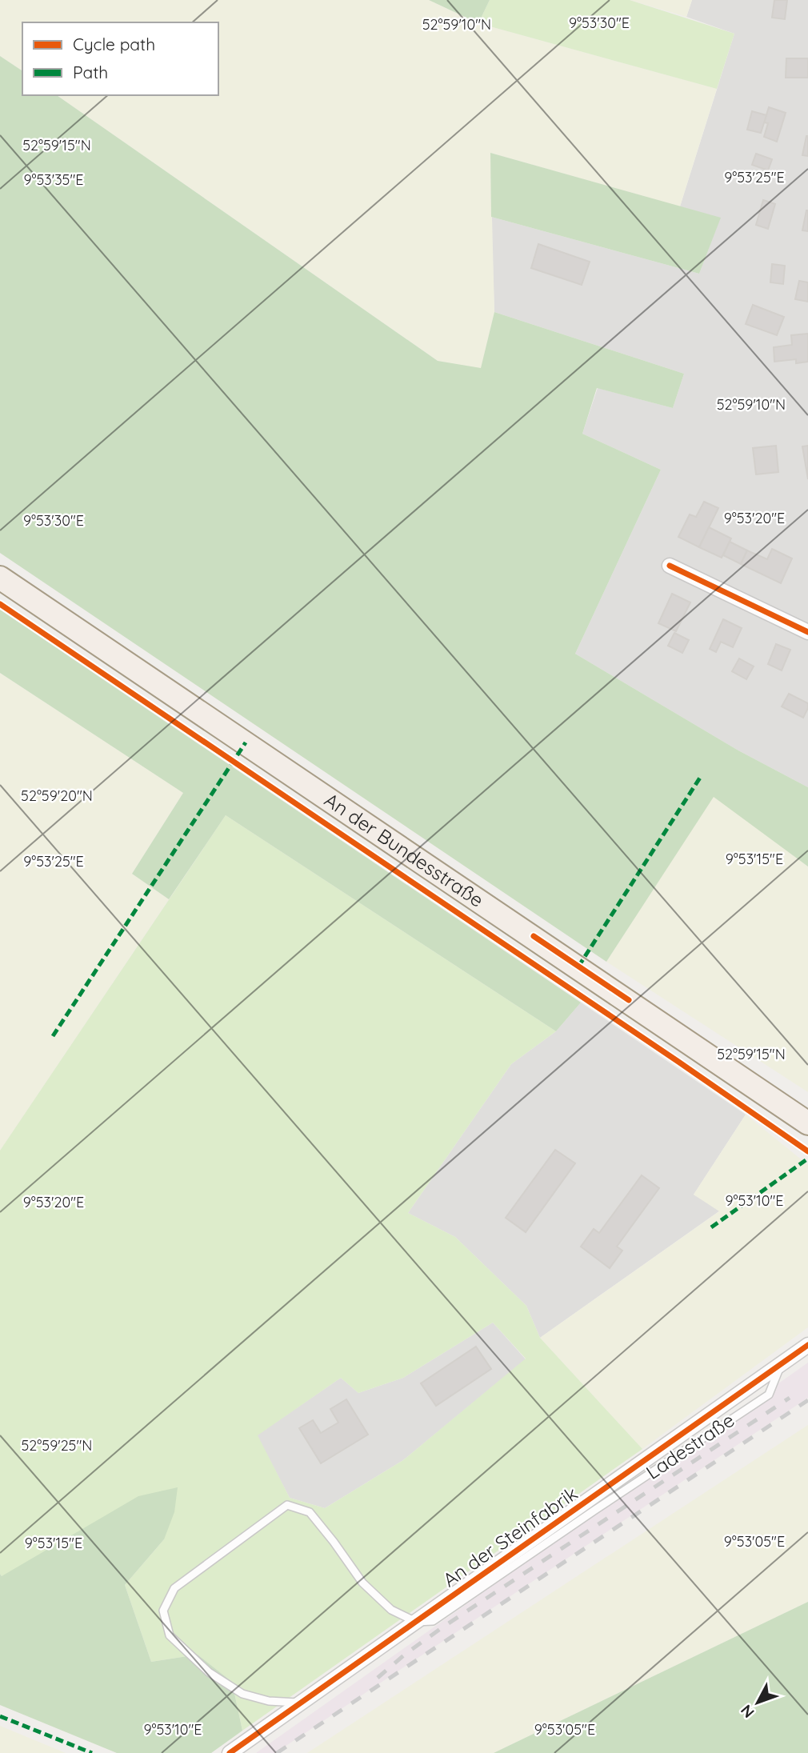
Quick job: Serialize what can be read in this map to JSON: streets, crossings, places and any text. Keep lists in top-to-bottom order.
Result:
{
  "streets": {
    "main road": ["An der Bundesstraße"],
    "street": ["An der Steinfabrik"],
    "cycle path": ["Ladestraße"]
  },
  "legend": ["Cycle path", "Path"],
  "north": "bottom left",
  "coordinates": [
    "9°53'30\"E",
    "52°59'10\"N",
    "52°59'15\"N",
    "9°53'25\"E",
    "9°53'35\"E",
    "9°53'20\"E",
    "52°59'20\"N",
    "9°53'15\"E",
    "9°53'10\"E",
    "52°59'25\"N",
    "9°53'05\"E"
  ]
}
